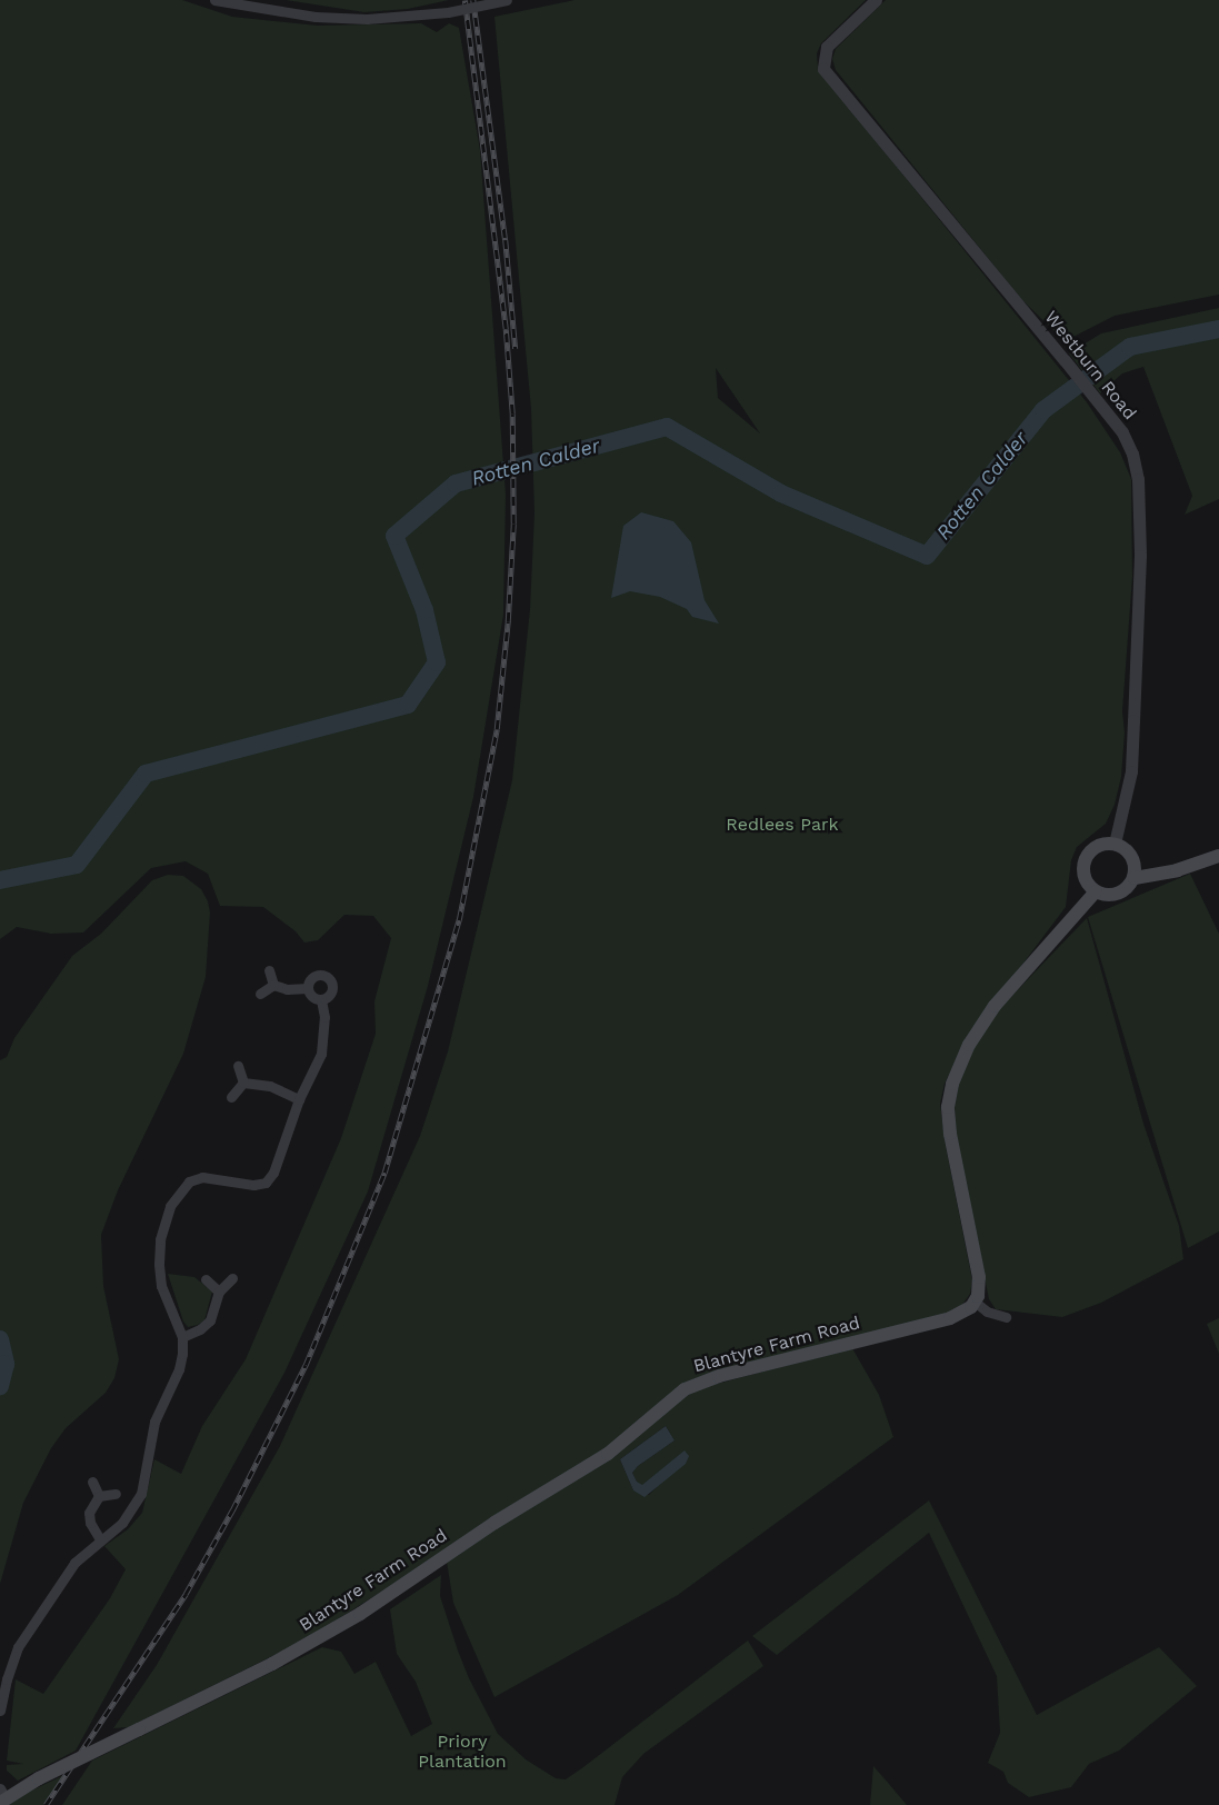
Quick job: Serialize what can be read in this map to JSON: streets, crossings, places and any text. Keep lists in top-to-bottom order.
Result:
{
  "streets": {
    "main road": ["Blantyre Farm Road"],
    "street": ["Westburn Road"]
  },
  "water": ["Rotten Calder"],
  "parks": ["Redlees Park", "Priory Plantation"]
}
